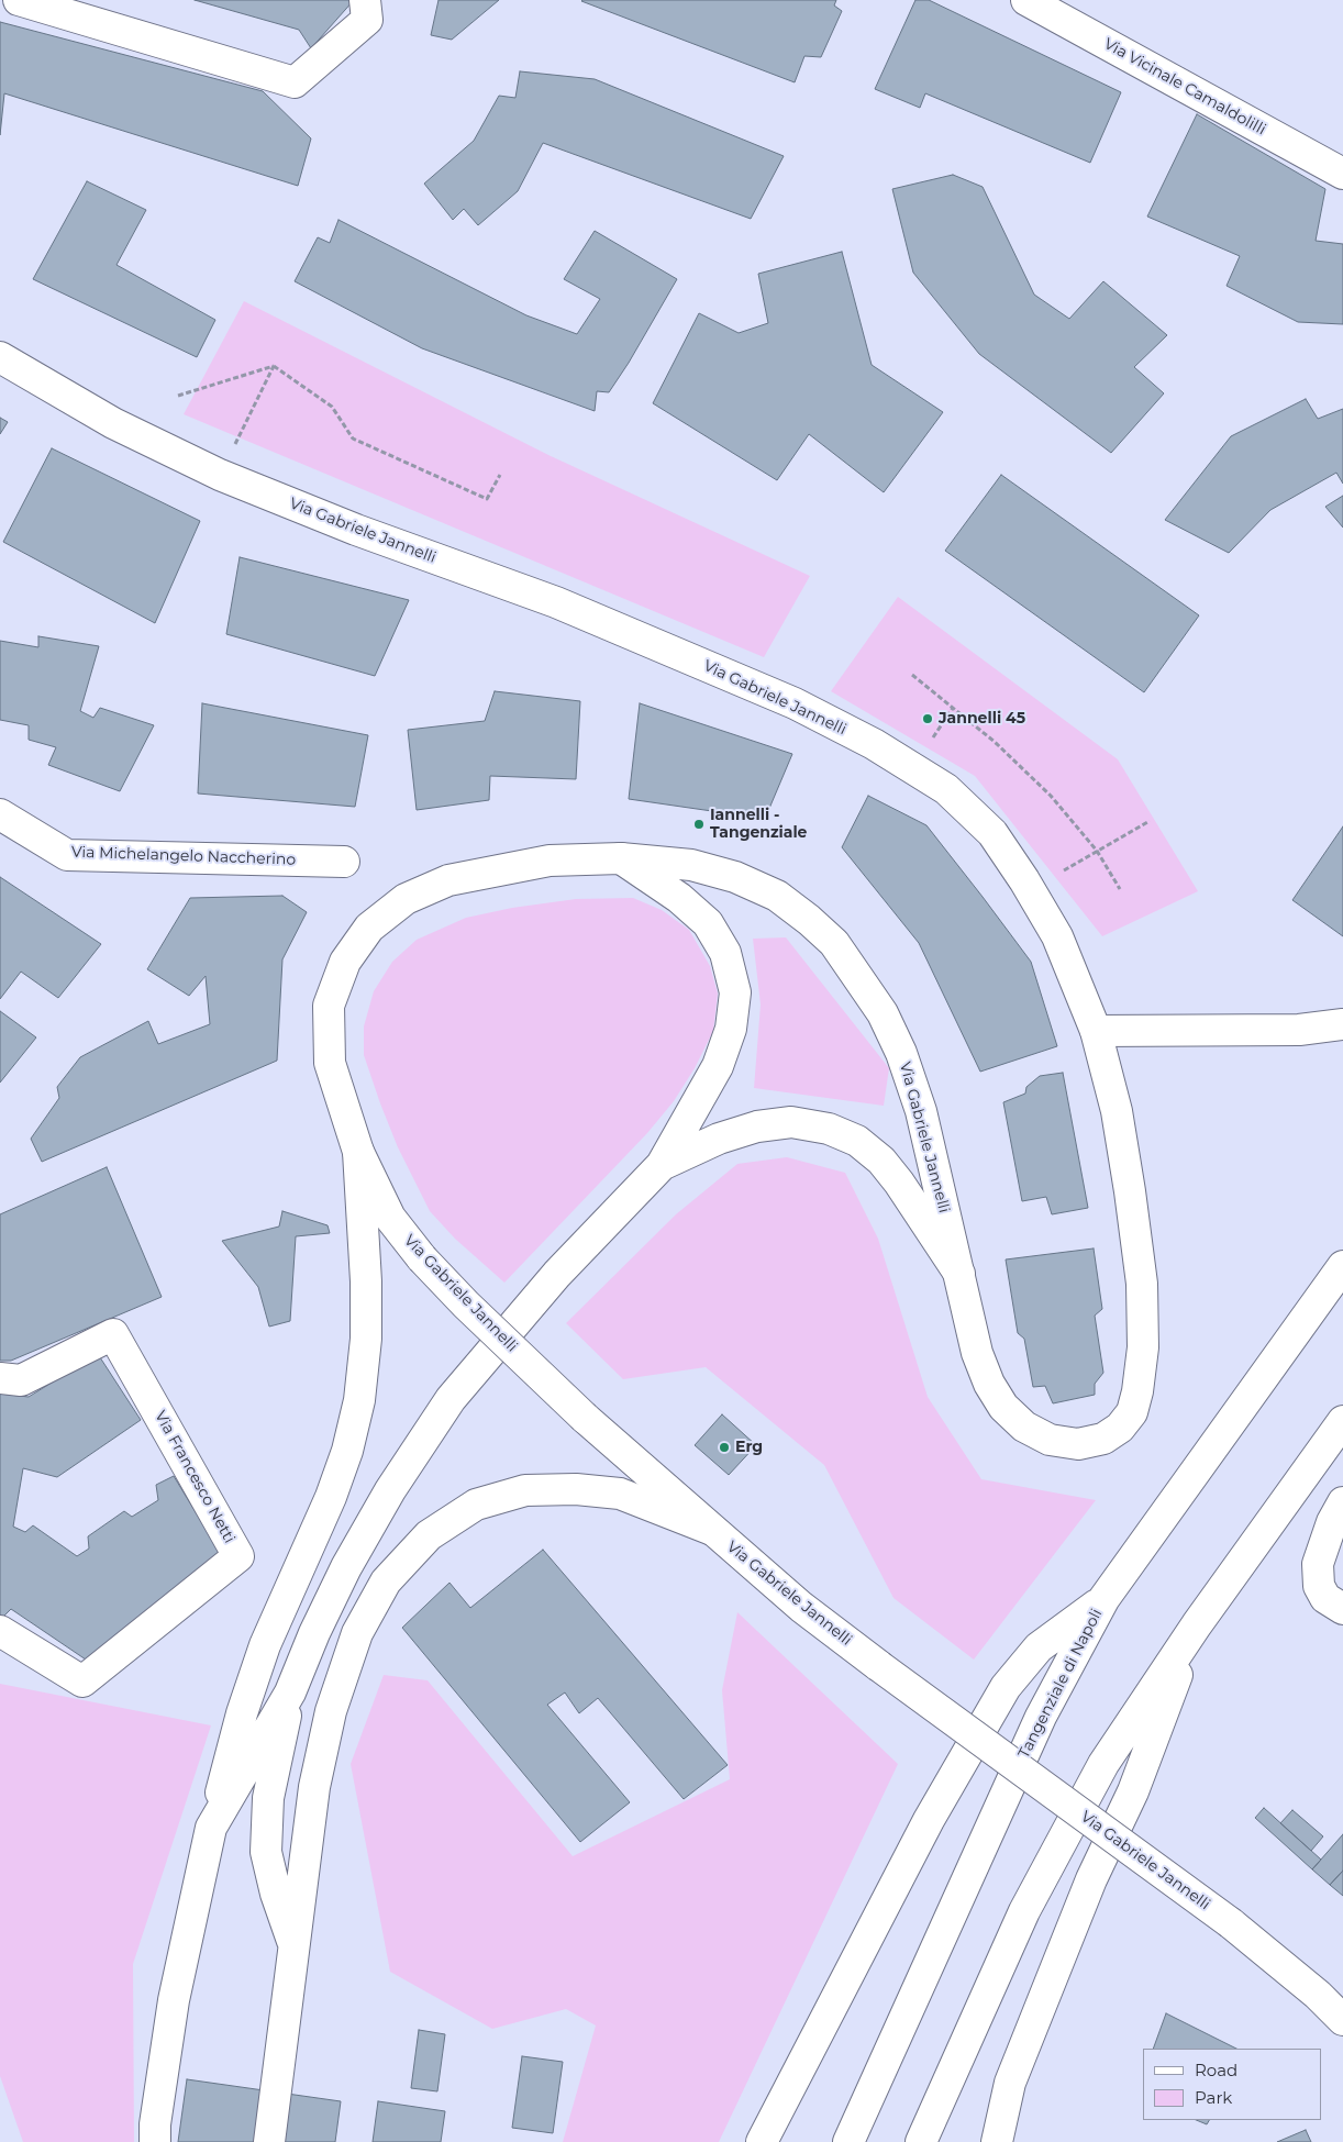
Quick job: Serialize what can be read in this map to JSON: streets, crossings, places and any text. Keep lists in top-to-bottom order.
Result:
{
  "streets": {
    "main road": [
      "Via Vicinale Camaldolilli",
      "Via Gabriele Jannelli",
      "Via Michelangelo Naccherino",
      "Via Francesco Netti",
      "Tangenziale di Napoli"
    ]
  },
  "places": ["Jannelli 45", "Iannelli - Tangenziale", "Erg"],
  "legend": ["Road", "Park"]
}
